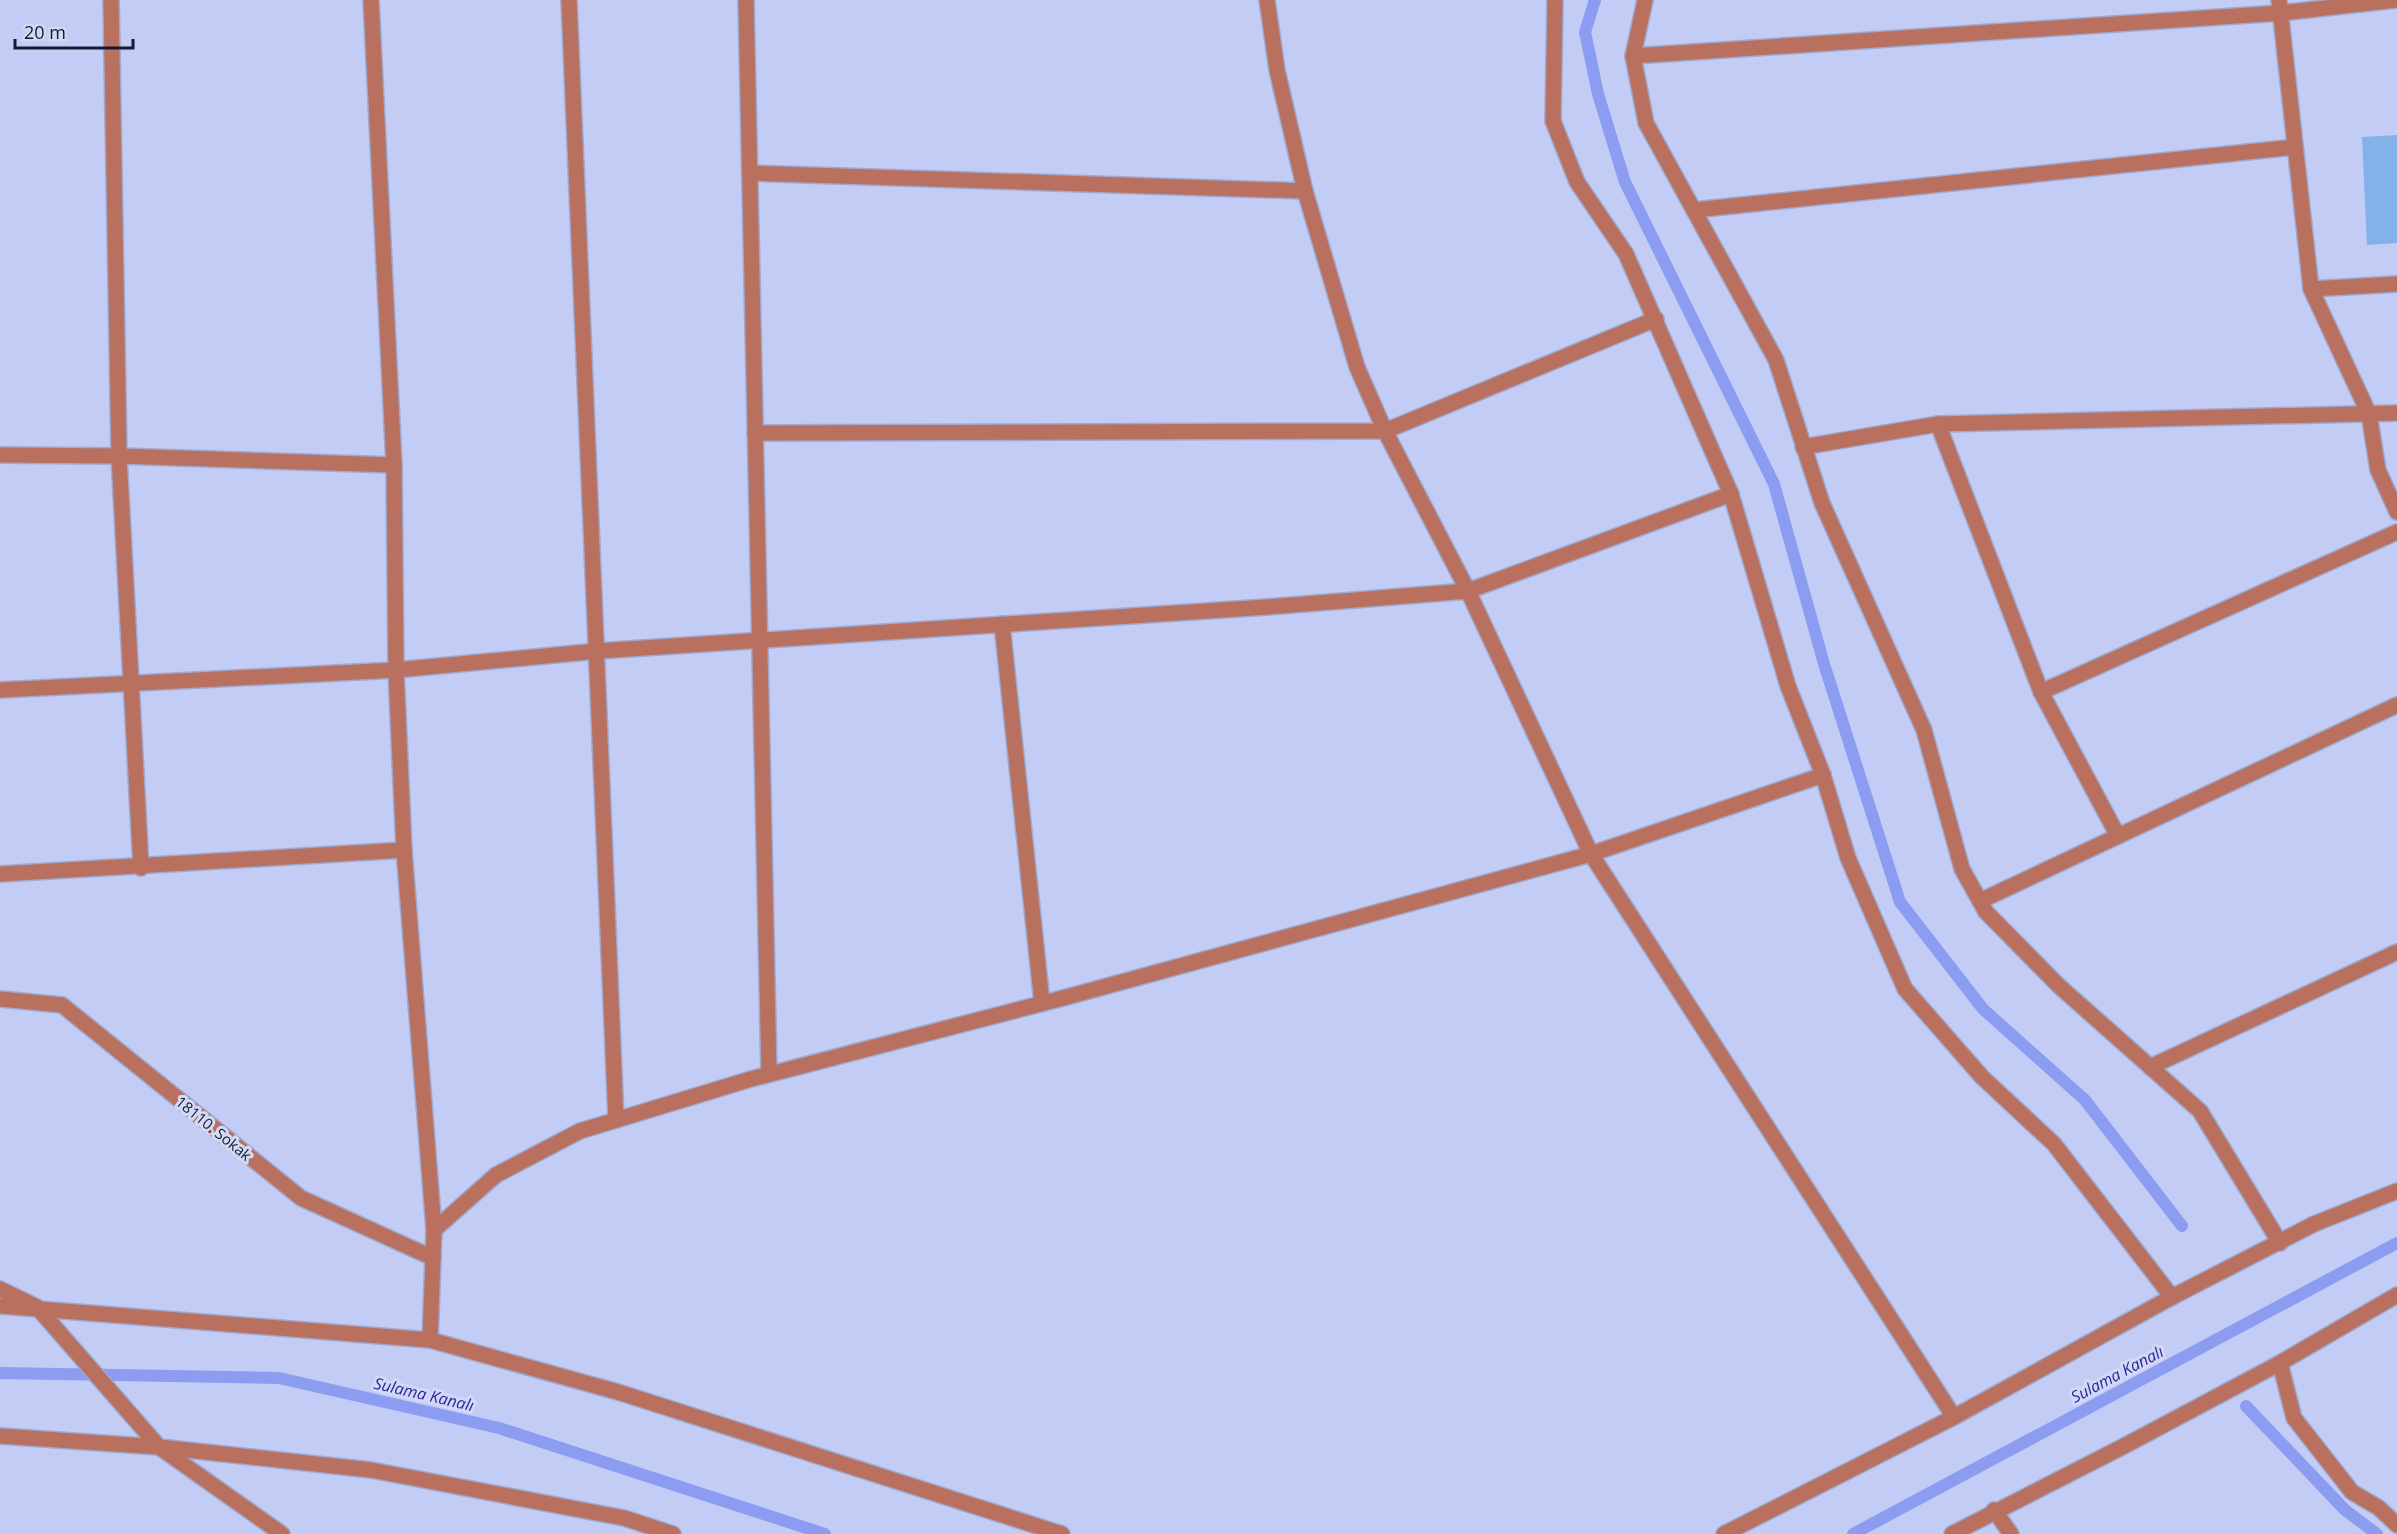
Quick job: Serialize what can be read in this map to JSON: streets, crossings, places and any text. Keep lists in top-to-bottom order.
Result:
{
  "streets": {
    "street": ["18110. Sokak"]
  },
  "water": ["Sulama Kanalı"],
  "scale_bar": "20 m"
}
